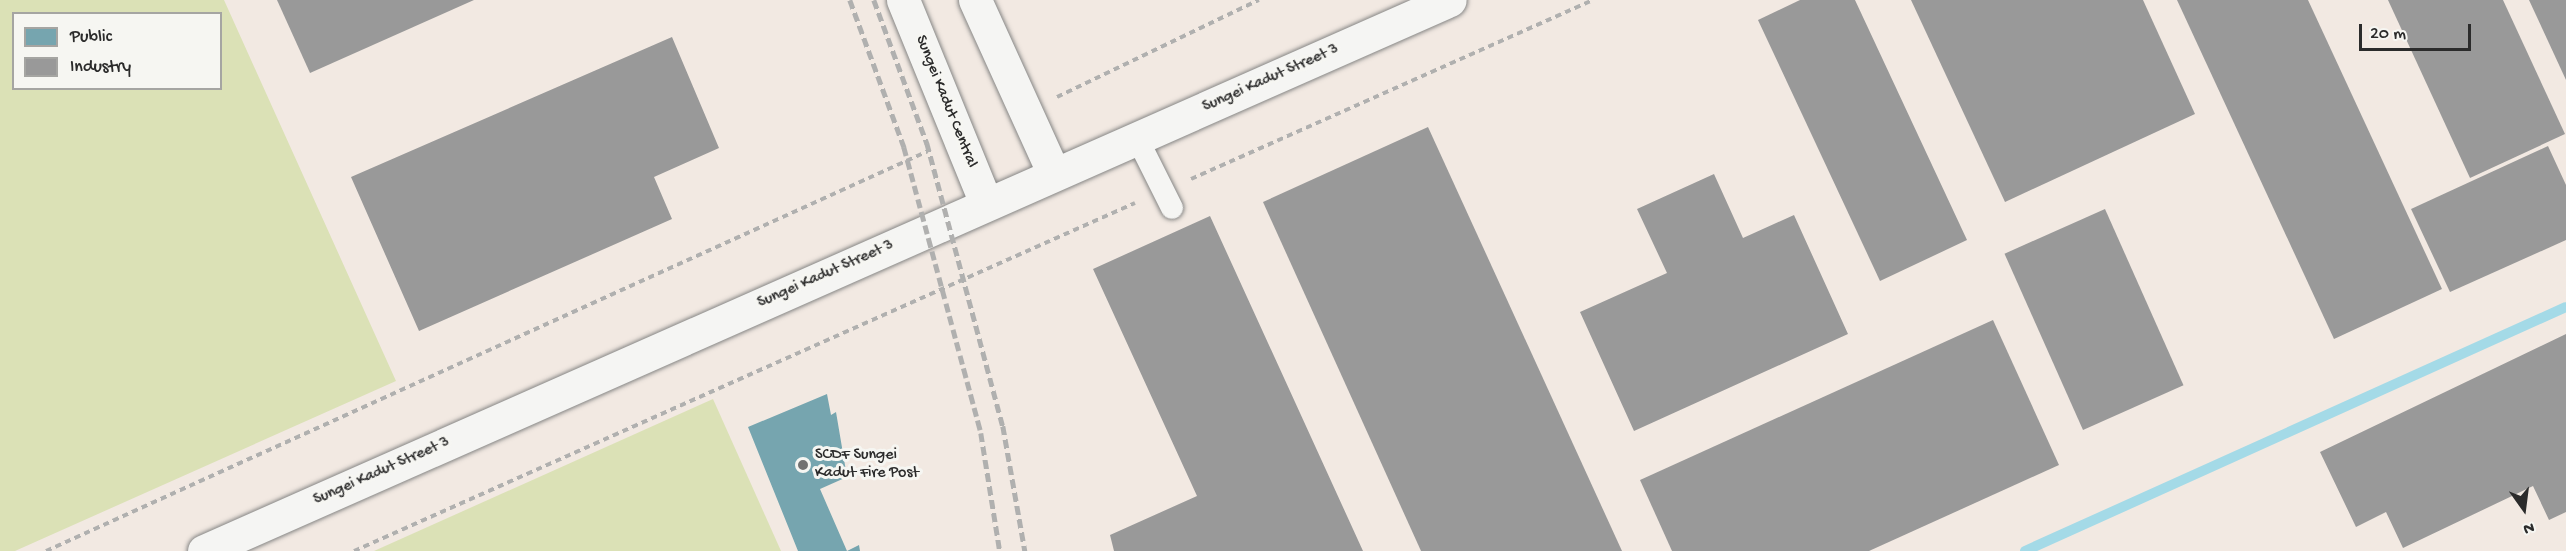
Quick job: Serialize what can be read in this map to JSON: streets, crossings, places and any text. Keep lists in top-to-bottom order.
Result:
{
  "streets": {
    "street": ["Sungei Kadut Street 3", "Sungei Kadut Central"]
  },
  "crossings": [
    ["Sungei Kadut Street 3", "Sungei Kadut Central"]
  ],
  "places": ["SCDF Sungei Kadut Fire Post"],
  "legend": ["Public", "Industry"],
  "scale_bar": "20 m",
  "north": "bottom"
}
